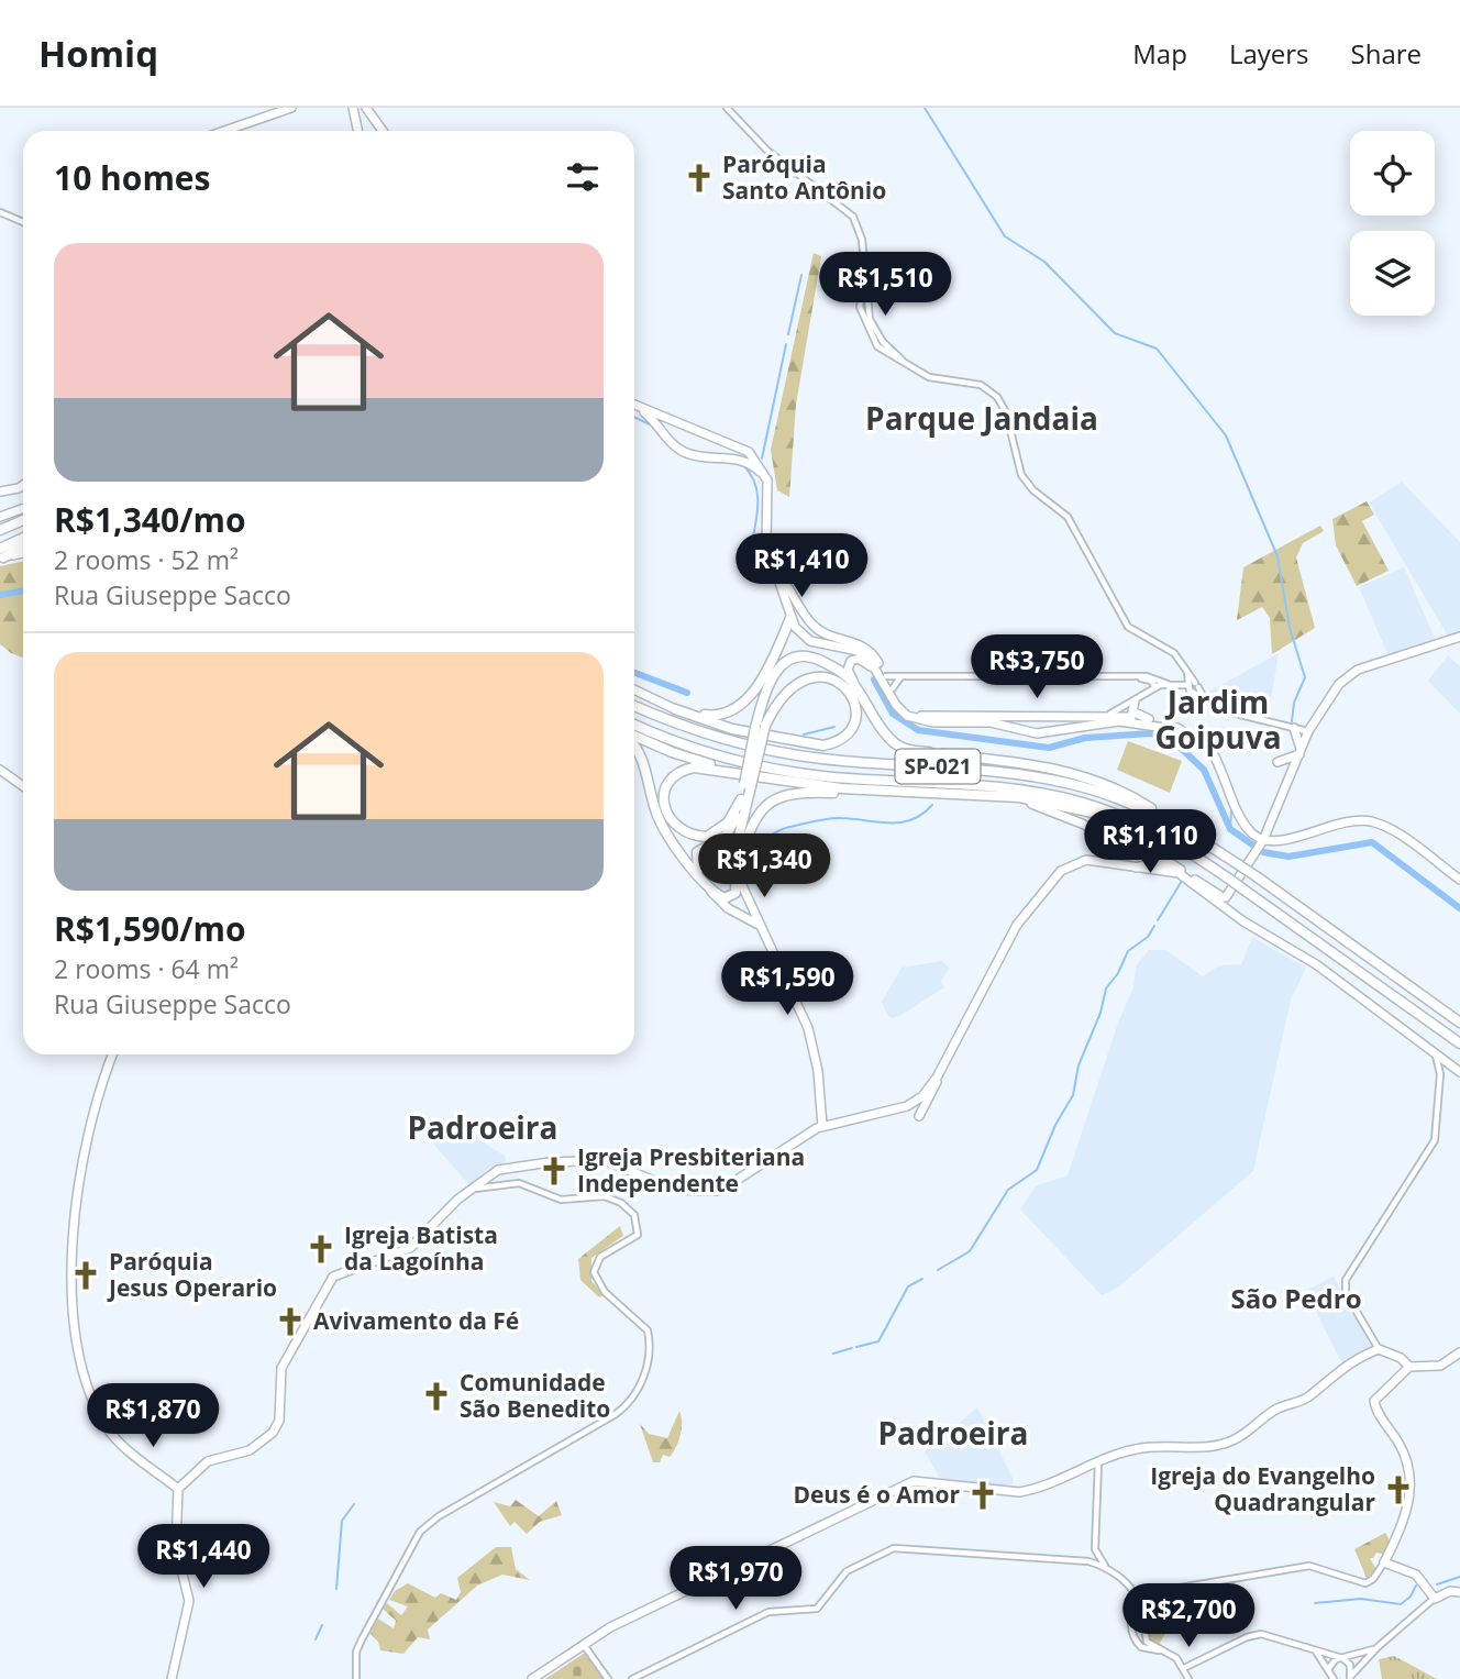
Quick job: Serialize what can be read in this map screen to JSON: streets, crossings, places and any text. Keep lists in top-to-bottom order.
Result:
{
  "streets": {
    "highway": ["SP-021"]
  },
  "districts": [
    "Parque Jandaia",
    "Jardim Goipuva",
    "Padroeira",
    "São Pedro",
    "Padroeira"
  ],
  "places": {
    "church": [
      "Paróquia Santo Antônio",
      "Igreja Presbiteriana Independente",
      "Igreja Batista da Lagoínha",
      "Paróquia Jesus Operario",
      "Avivamento da Fé",
      "Comunidade São Benedito",
      "Igreja do Evangelho Quadrangular",
      "Deus é o Amor"
    ]
  },
  "page": {
    "header": "Homiq",
    "nav": ["Map", "Layers", "Share"],
    "heading": "10 homes",
    "list": [
      {
        "name": "R$1,340/mo",
        "note": "2 rooms · 52 m² · Rua Giuseppe Sacco"
      },
      {
        "name": "R$1,590/mo",
        "note": "2 rooms · 64 m² · Rua Giuseppe Sacco"
      }
    ],
    "price": [
      "R$1,510",
      "R$1,410",
      "R$3,750",
      "R$1,110",
      "R$1,340",
      "R$1,590",
      "R$1,870",
      "R$1,440",
      "R$1,970",
      "R$2,700"
    ]
  }
}
